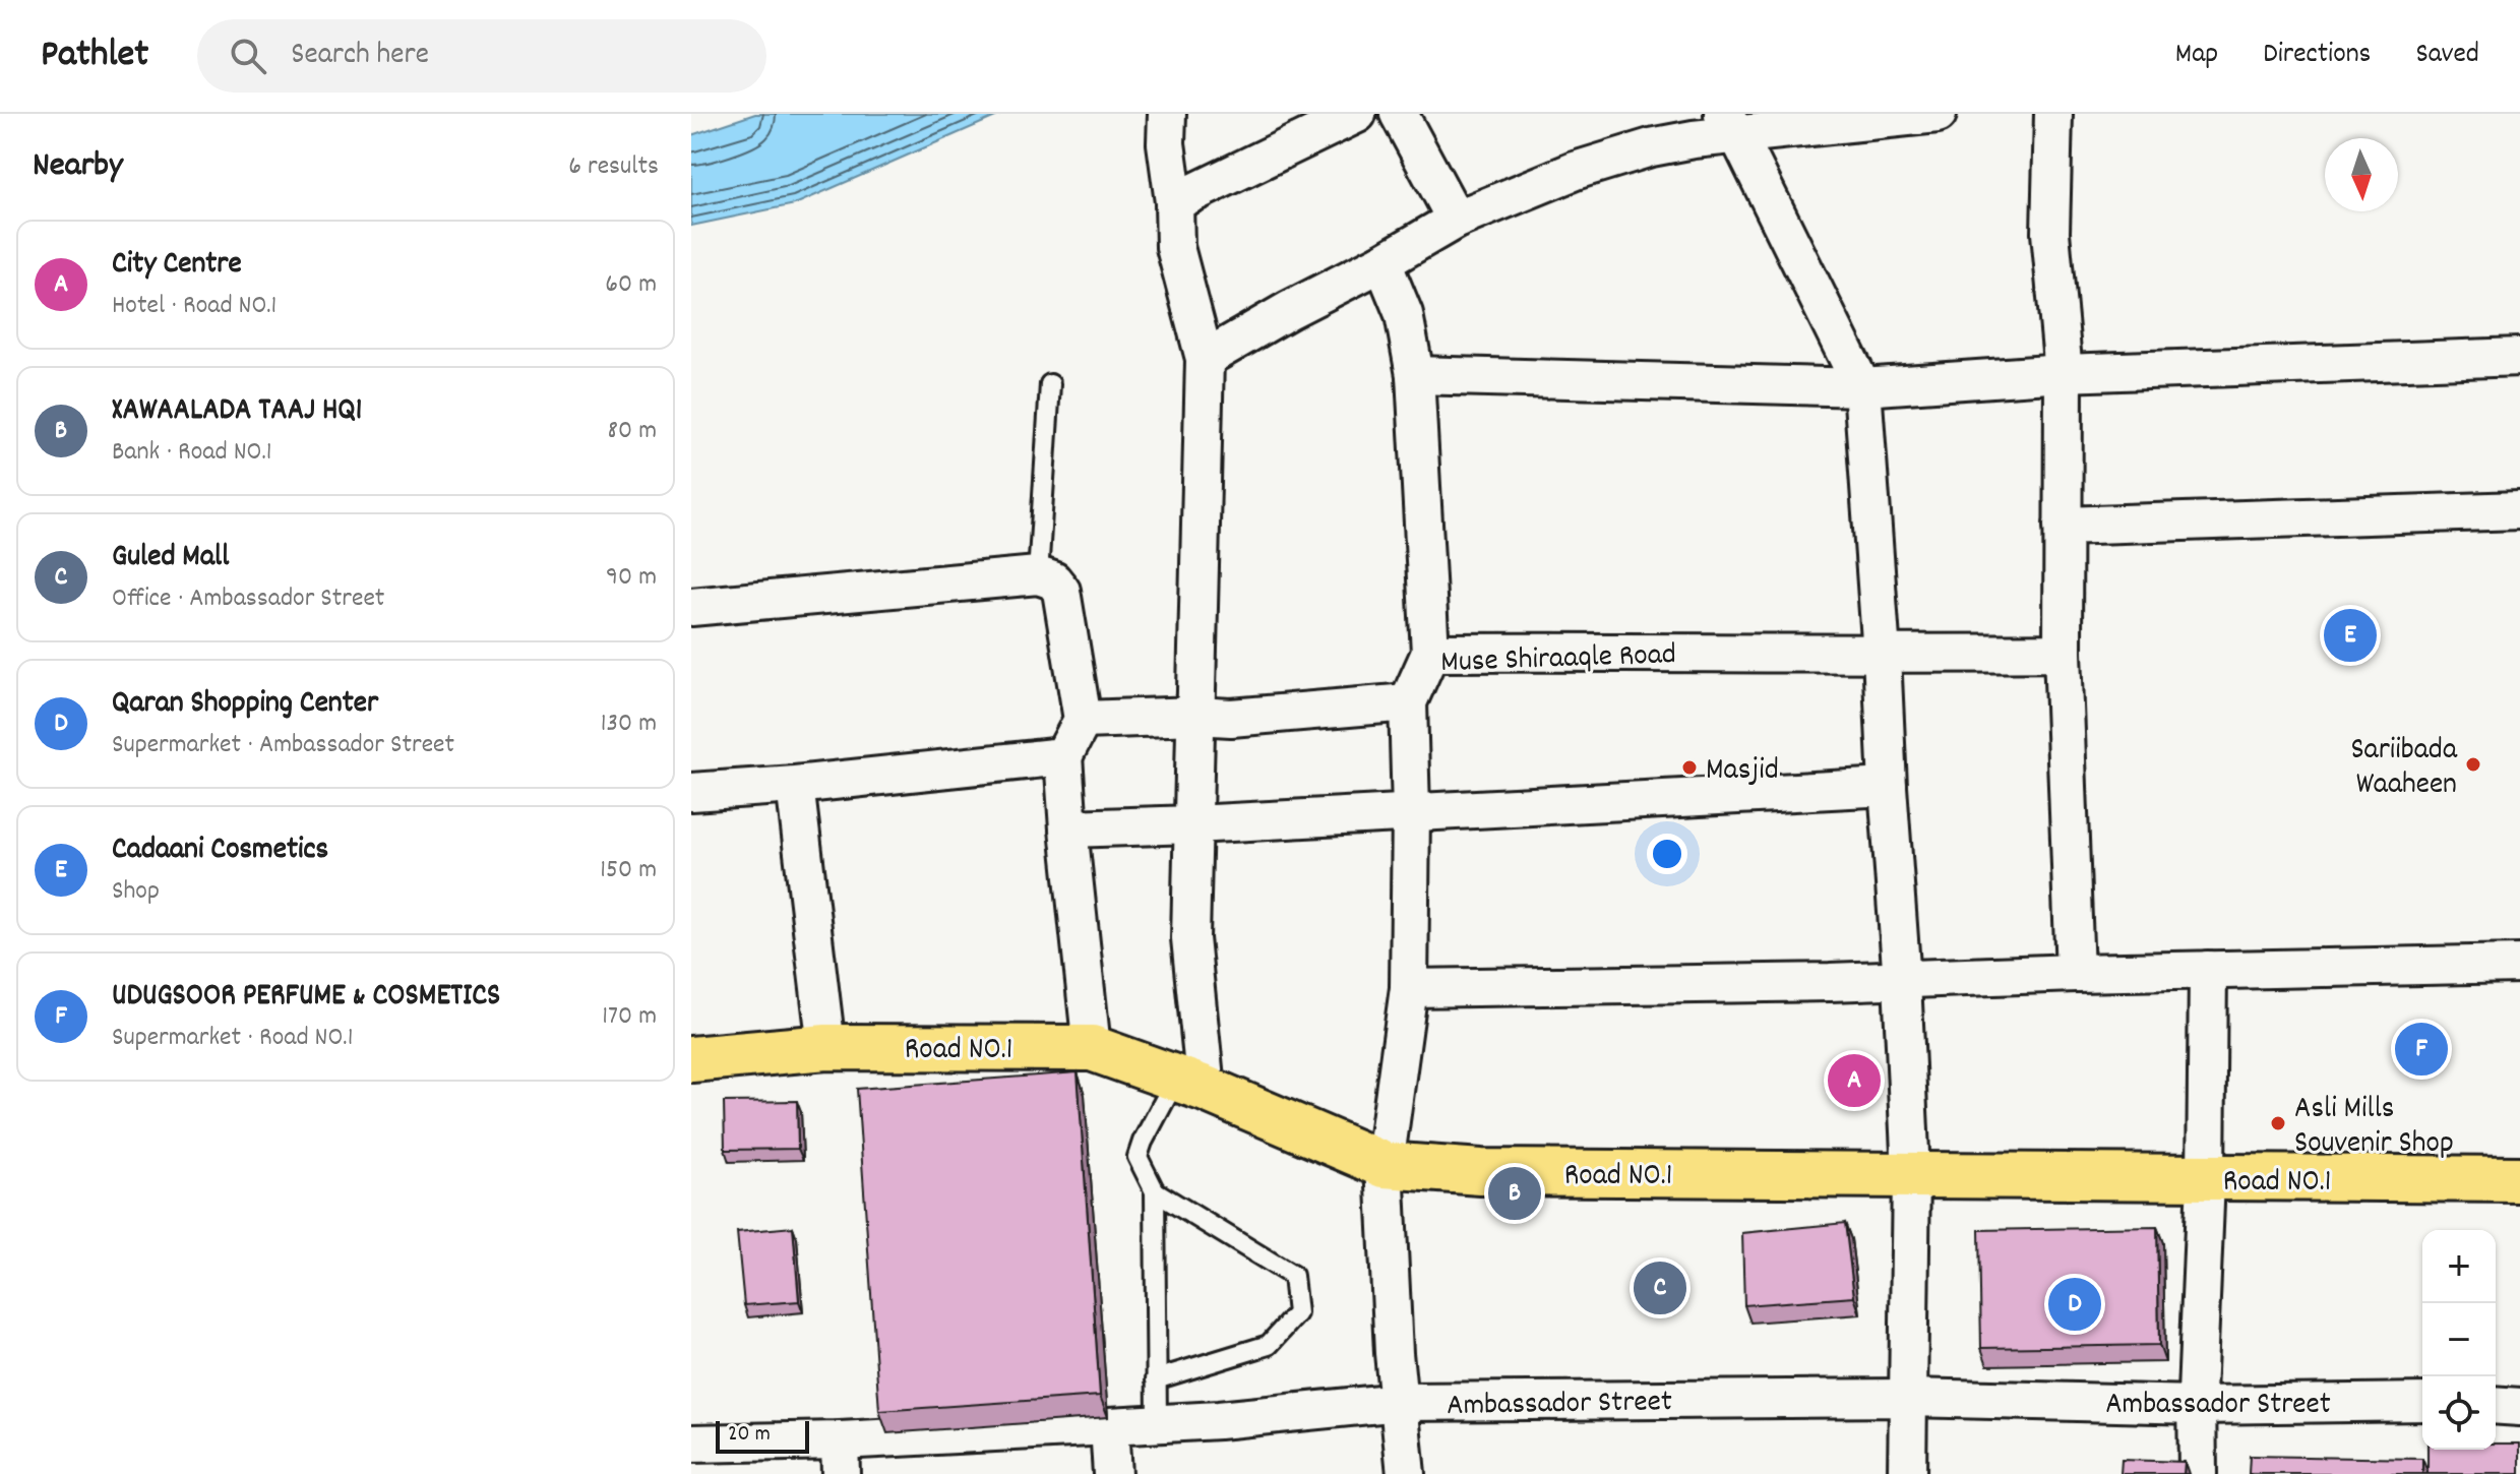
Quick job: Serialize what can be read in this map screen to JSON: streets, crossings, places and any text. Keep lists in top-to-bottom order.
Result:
{
  "streets": {
    "highway": ["Road NO.1"],
    "street": ["Muse Shiraaqle Road", "Ambassador Street"]
  },
  "places": ["Sariibada Waaheen", "Masjid", "Asli Mills Souvenir Shop"],
  "scale_bar": "20 m",
  "north": "bottom",
  "page": {
    "header": "Pathlet",
    "search": "Search here",
    "nav": ["Map", "Directions", "Saved"],
    "heading": ["Nearby", "6 results"],
    "list": [
      {
        "mark": "A",
        "name": "City Centre",
        "note": "Hotel · Road NO.1",
        "value": "60 m"
      },
      {
        "mark": "B",
        "name": "XAWAALADA TAAJ HQ1",
        "note": "Bank · Road NO.1",
        "value": "80 m"
      },
      {
        "mark": "C",
        "name": "Guled Mall",
        "note": "Office · Ambassador Street",
        "value": "90 m"
      },
      {
        "mark": "D",
        "name": "Qaran Shopping Center",
        "note": "Supermarket · Ambassador Street",
        "value": "130 m"
      },
      {
        "mark": "E",
        "name": "Cadaani Cosmetics",
        "note": "Shop",
        "value": "150 m"
      },
      {
        "mark": "F",
        "name": "UDUGSOOR PERFUME & COSMETICS",
        "note": "Supermarket · Road NO.1",
        "value": "170 m"
      }
    ],
    "pins": [
      "E",
      "F",
      "A",
      "B",
      "C",
      "D"
    ],
    "map_buttons": ["+", "−"],
    "scale": "20 m"
  }
}
